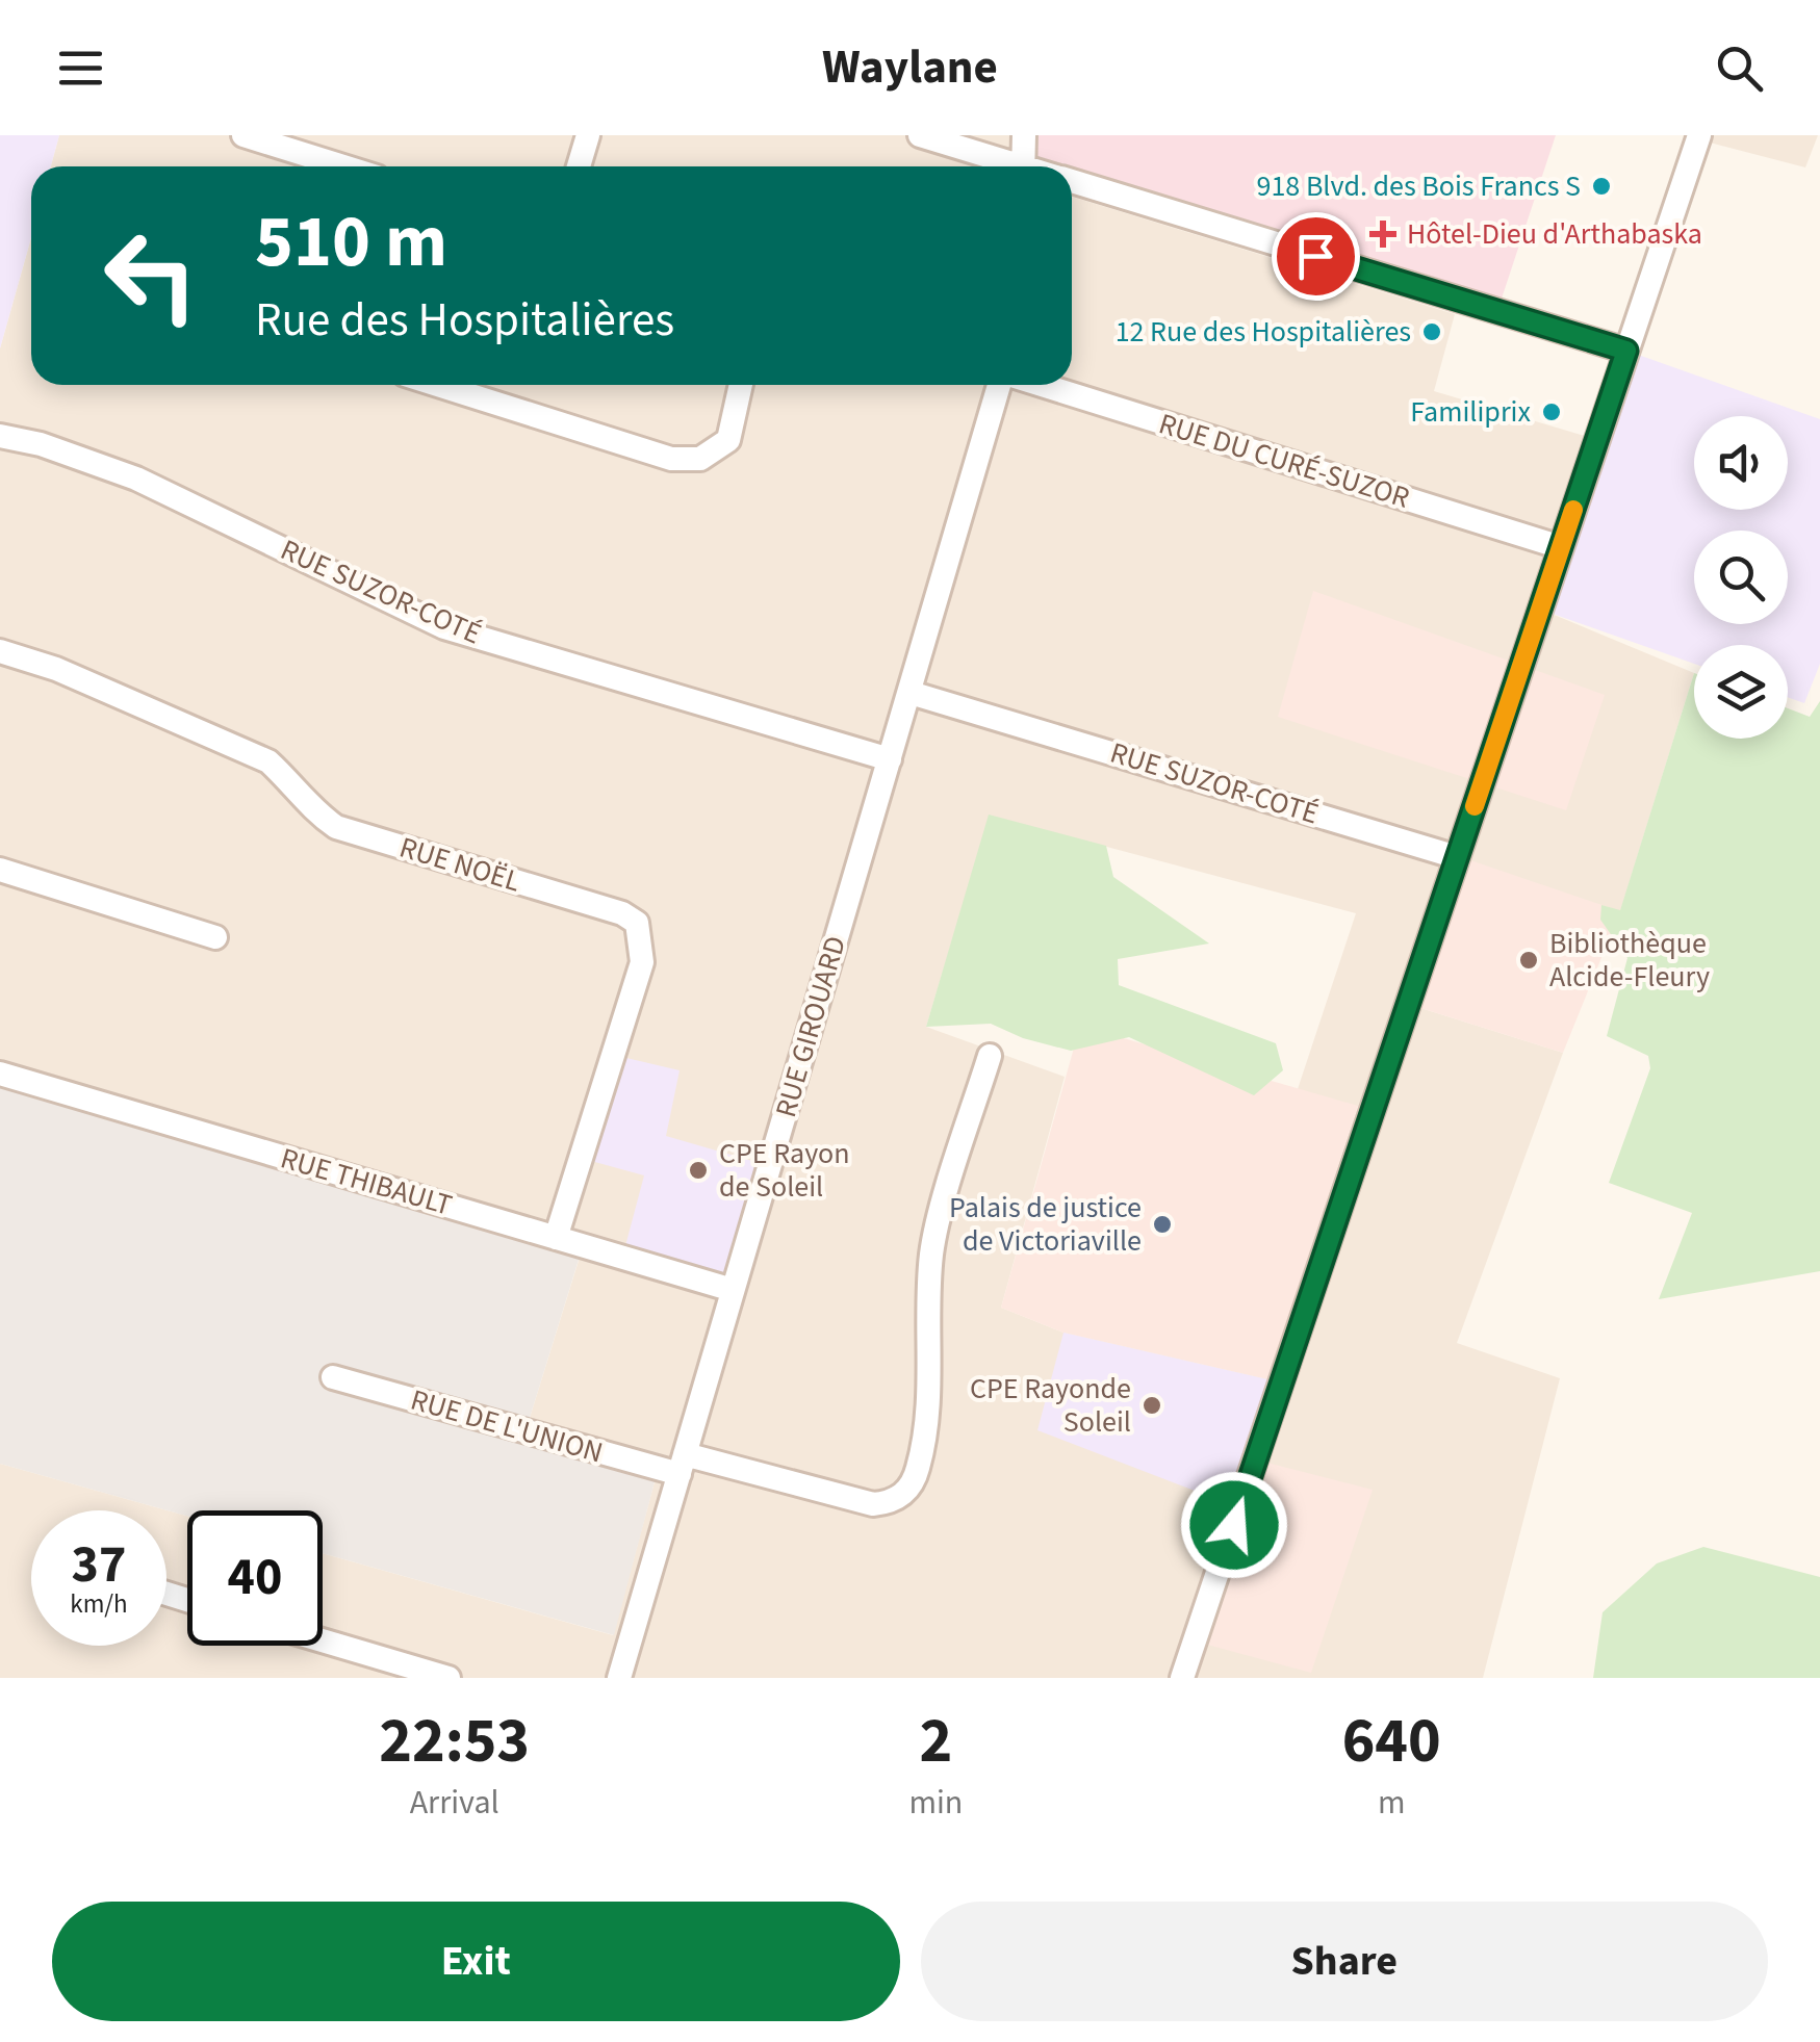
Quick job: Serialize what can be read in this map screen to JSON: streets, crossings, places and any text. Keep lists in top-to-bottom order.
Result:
{
  "streets": {
    "street": [
      "RUE DU CURÉ-SUZOR",
      "RUE SUZOR-COTÉ",
      "RUE NOËL",
      "RUE GIROUARD",
      "RUE THIBAULT",
      "RUE DE L'UNION"
    ]
  },
  "crossings": [
    ["RUE SUZOR-COTÉ", "RUE GIROUARD"],
    ["RUE NOËL", "RUE THIBAULT"],
    ["RUE GIROUARD", "RUE THIBAULT"],
    ["RUE GIROUARD", "RUE DE L'UNION"]
  ],
  "places": {
    "other": [
      "918 Blvd. des Bois Francs S",
      "12 Rue des Hospitalières",
      "Familiprix",
      "Bibliothèque Alcide-Fleury",
      "CPE Rayon de Soleil",
      "Palais de justice de Victoriaville",
      "CPE Rayonde Soleil"
    ],
    "health": ["Hôtel-Dieu d'Arthabaska"]
  },
  "page": {
    "header": "Waylane",
    "turn": ["510 m", "Rue des Hospitalières"],
    "speed": "37 km/h",
    "limit": "40",
    "eta": [
      "22:53",
      "Arrival",
      "2",
      "min",
      "640",
      "m"
    ],
    "buttons": ["Exit", "Share"]
  }
}
